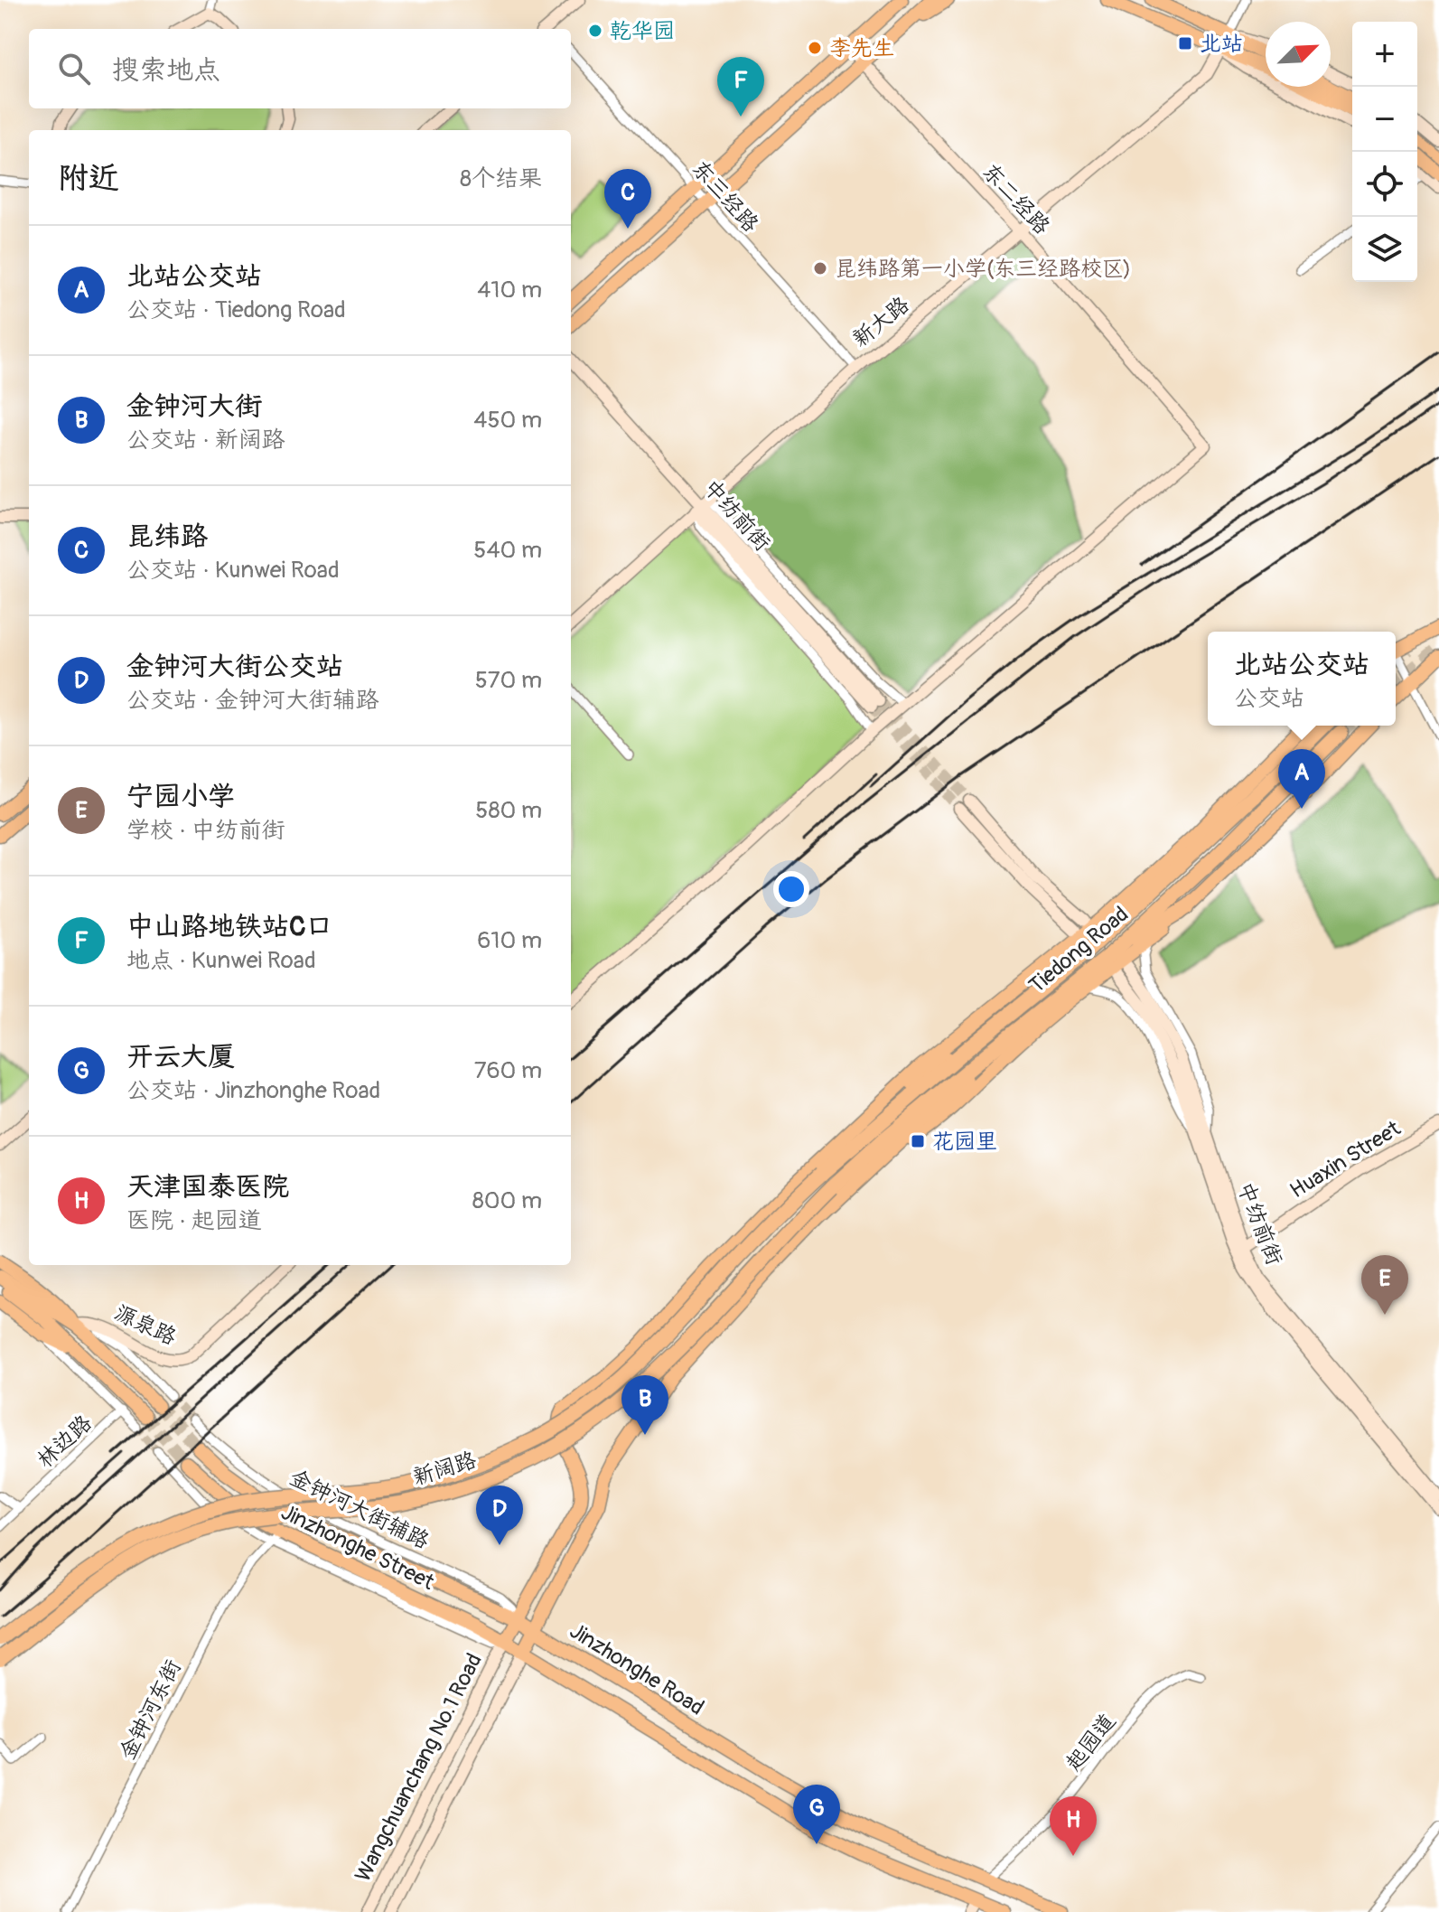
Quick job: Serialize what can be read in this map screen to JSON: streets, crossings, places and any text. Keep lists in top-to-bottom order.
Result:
{
  "streets": {
    "highway": ["Tiedong Road", "新阔路"],
    "main road": ["Jinzhonghe Street", "Jinzhonghe Road"],
    "street": [
      "东三经路",
      "东二经路",
      "新大路",
      "中纺前街",
      "Huaxin Street",
      "源泉路",
      "林边路",
      "金钟河大街辅路",
      "金钟河东街",
      "起园道",
      "Wangchuanchang No.1 Road"
    ]
  },
  "crossings": [
    ["东三经路", "新大路"],
    ["东二经路", "新大路"],
    ["新大路", "中纺前街"],
    ["中纺前街", "Huaxin Street"],
    ["Tiedong Road", "新阔路"],
    ["金钟河大街辅路", "Jinzhonghe Road"],
    ["Jinzhonghe Street", "Jinzhonghe Road"],
    ["Jinzhonghe Street", "金钟河东街"],
    ["Jinzhonghe Street", "Wangchuanchang No.1 Road"],
    ["Jinzhonghe Road", "起园道"],
    ["Jinzhonghe Road", "Wangchuanchang No.1 Road"]
  ],
  "places": {
    "other": ["乾华园", "李先生", "昆纬路第一小学(东三经路校区)"],
    "transit": ["北站", "花园里"]
  },
  "north": "top right",
  "page": {
    "map_buttons": ["+", "−"],
    "search": "搜索地点",
    "pins": [
      "F",
      "C",
      "A",
      "E",
      "B",
      "D",
      "G",
      "H"
    ],
    "heading": ["附近", "8个结果"],
    "list": [
      {
        "mark": "A",
        "name": "北站公交站",
        "note": "公交站 · Tiedong Road",
        "value": "410 m"
      },
      {
        "mark": "B",
        "name": "金钟河大街",
        "note": "公交站 · 新阔路",
        "value": "450 m"
      },
      {
        "mark": "C",
        "name": "昆纬路",
        "note": "公交站 · Kunwei Road",
        "value": "540 m"
      },
      {
        "mark": "D",
        "name": "金钟河大街公交站",
        "note": "公交站 · 金钟河大街辅路",
        "value": "570 m"
      },
      {
        "mark": "E",
        "name": "宁园小学",
        "note": "学校 · 中纺前街",
        "value": "580 m"
      },
      {
        "mark": "F",
        "name": "中山路地铁站C口",
        "note": "地点 · Kunwei Road",
        "value": "610 m"
      },
      {
        "mark": "G",
        "name": "开云大厦",
        "note": "公交站 · Jinzhonghe Road",
        "value": "760 m"
      },
      {
        "mark": "H",
        "name": "天津国泰医院",
        "note": "医院 · 起园道",
        "value": "800 m"
      }
    ],
    "popup": ["北站公交站", "公交站"]
  }
}
